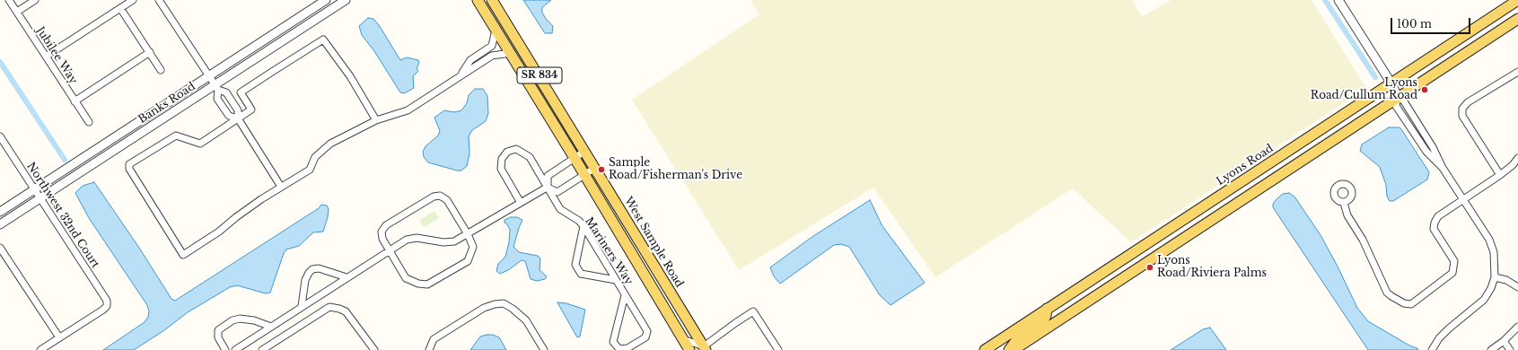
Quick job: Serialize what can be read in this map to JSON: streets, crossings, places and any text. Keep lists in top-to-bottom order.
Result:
{
  "streets": {
    "main road": ["SR 834", "Lyons Road", "West Sample Road"],
    "street": [
      "Jubilee Way",
      "Banks Road",
      "Northwest 32nd Court",
      "Mariners Way"
    ]
  },
  "crossings": [
    ["Banks Road", "Northwest 32nd Court"]
  ],
  "places": ["Lyons Road/Cullum Road", "Sample Road/Fisherman's Drive", "Lyons Road/Riviera Palms"],
  "scale_bar": "100 m"
}
